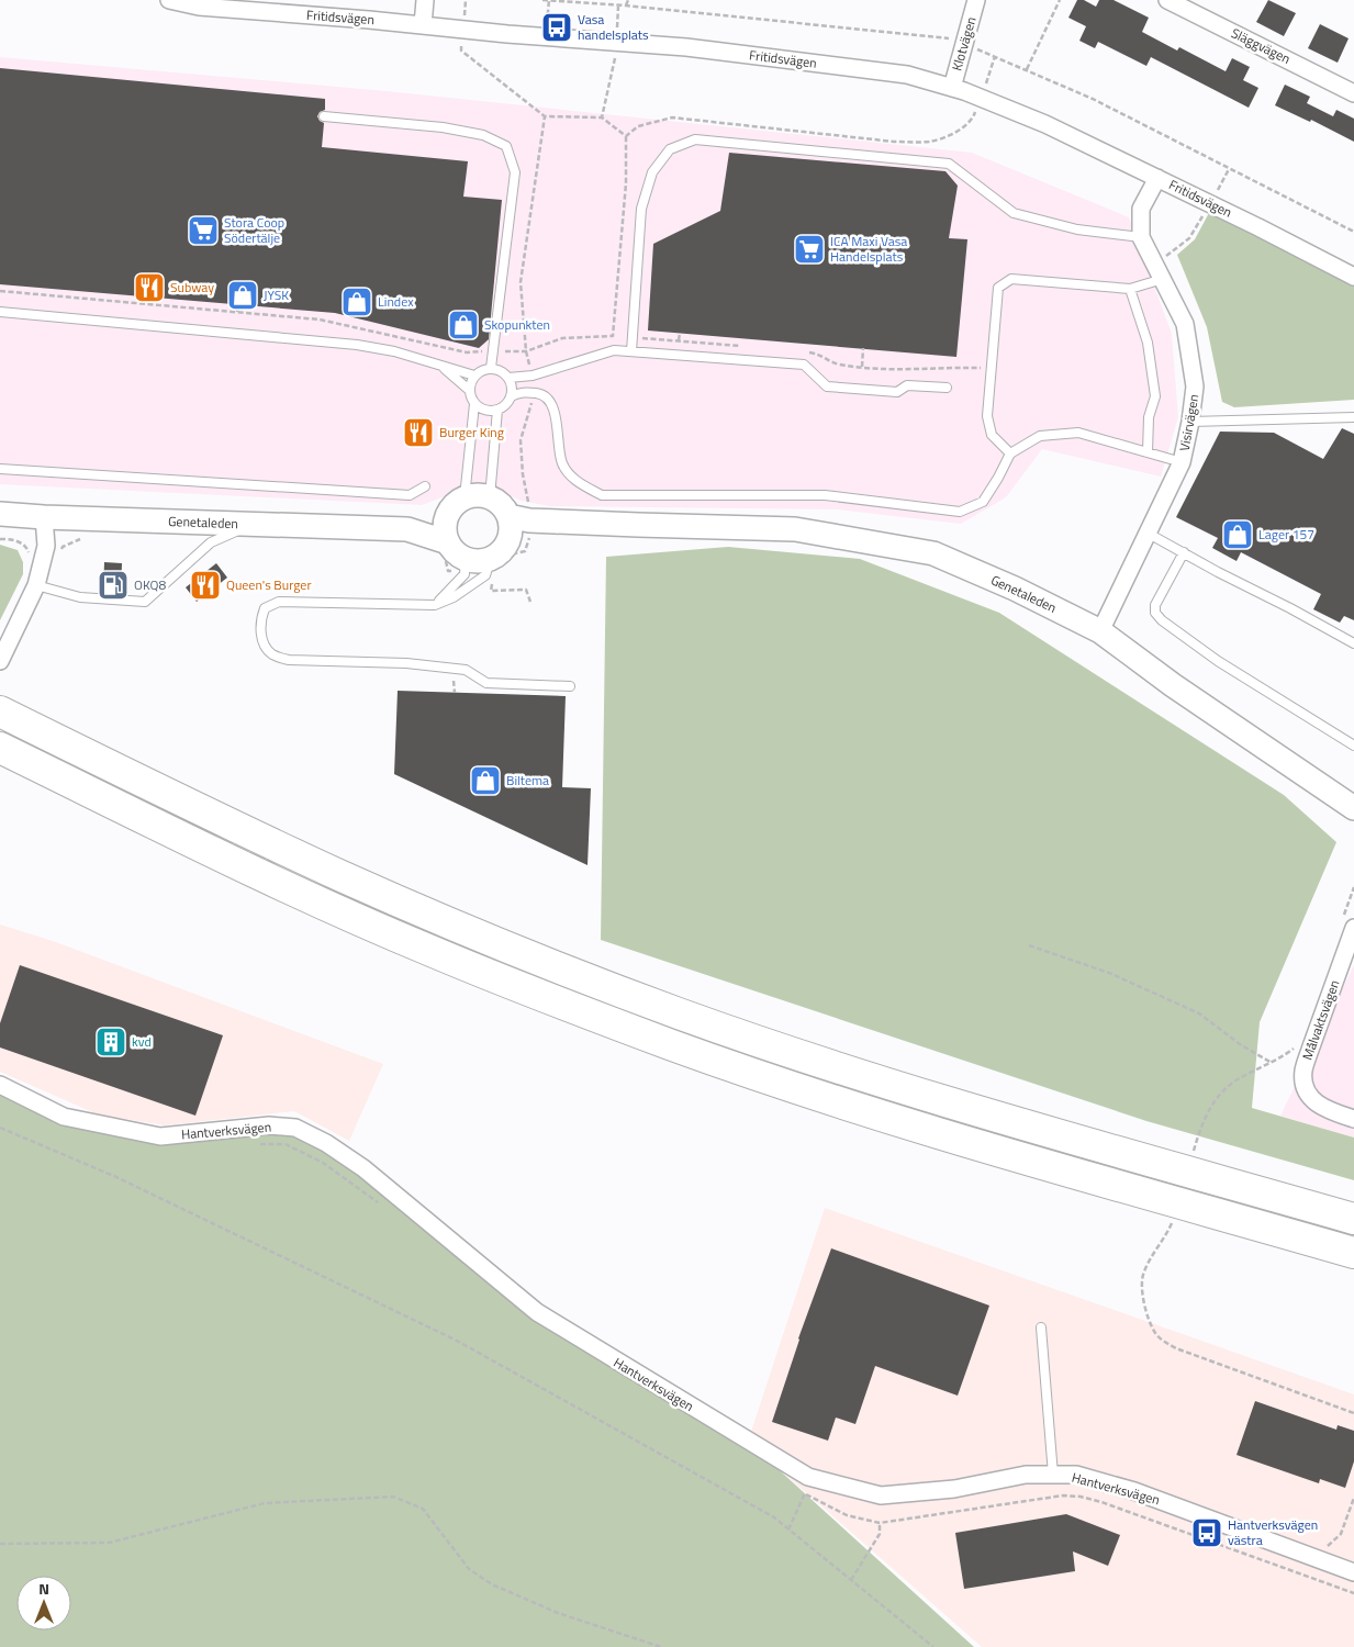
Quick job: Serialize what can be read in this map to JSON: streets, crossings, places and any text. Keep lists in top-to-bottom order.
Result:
{
  "streets": {
    "main road": ["Genetaleden"],
    "street": [
      "Fritidsvägen",
      "Klotvägen",
      "Släggvägen",
      "Visirvägen",
      "Målvaktsvägen",
      "Hantverksvägen"
    ]
  },
  "crossings": [
    ["Fritidsvägen", "Klotvägen"],
    ["Fritidsvägen", "Visirvägen"],
    ["Visirvägen", "Genetaleden"]
  ],
  "places": {
    "bus stop": ["Vasa handelsplats", "Hantverksvägen västra"],
    "supermarket": ["Stora Coop Södertälje", "ICA Maxi Vasa Handelsplats"],
    "restaurant": ["Subway", "Burger King", "Queen's Burger"],
    "shop": [
      "JYSK",
      "Lindex",
      "Skopunkten",
      "Lager 157",
      "Biltema"
    ],
    "fuel station": ["OKQ8"],
    "building": ["kvd"]
  },
  "north": "top"
}
